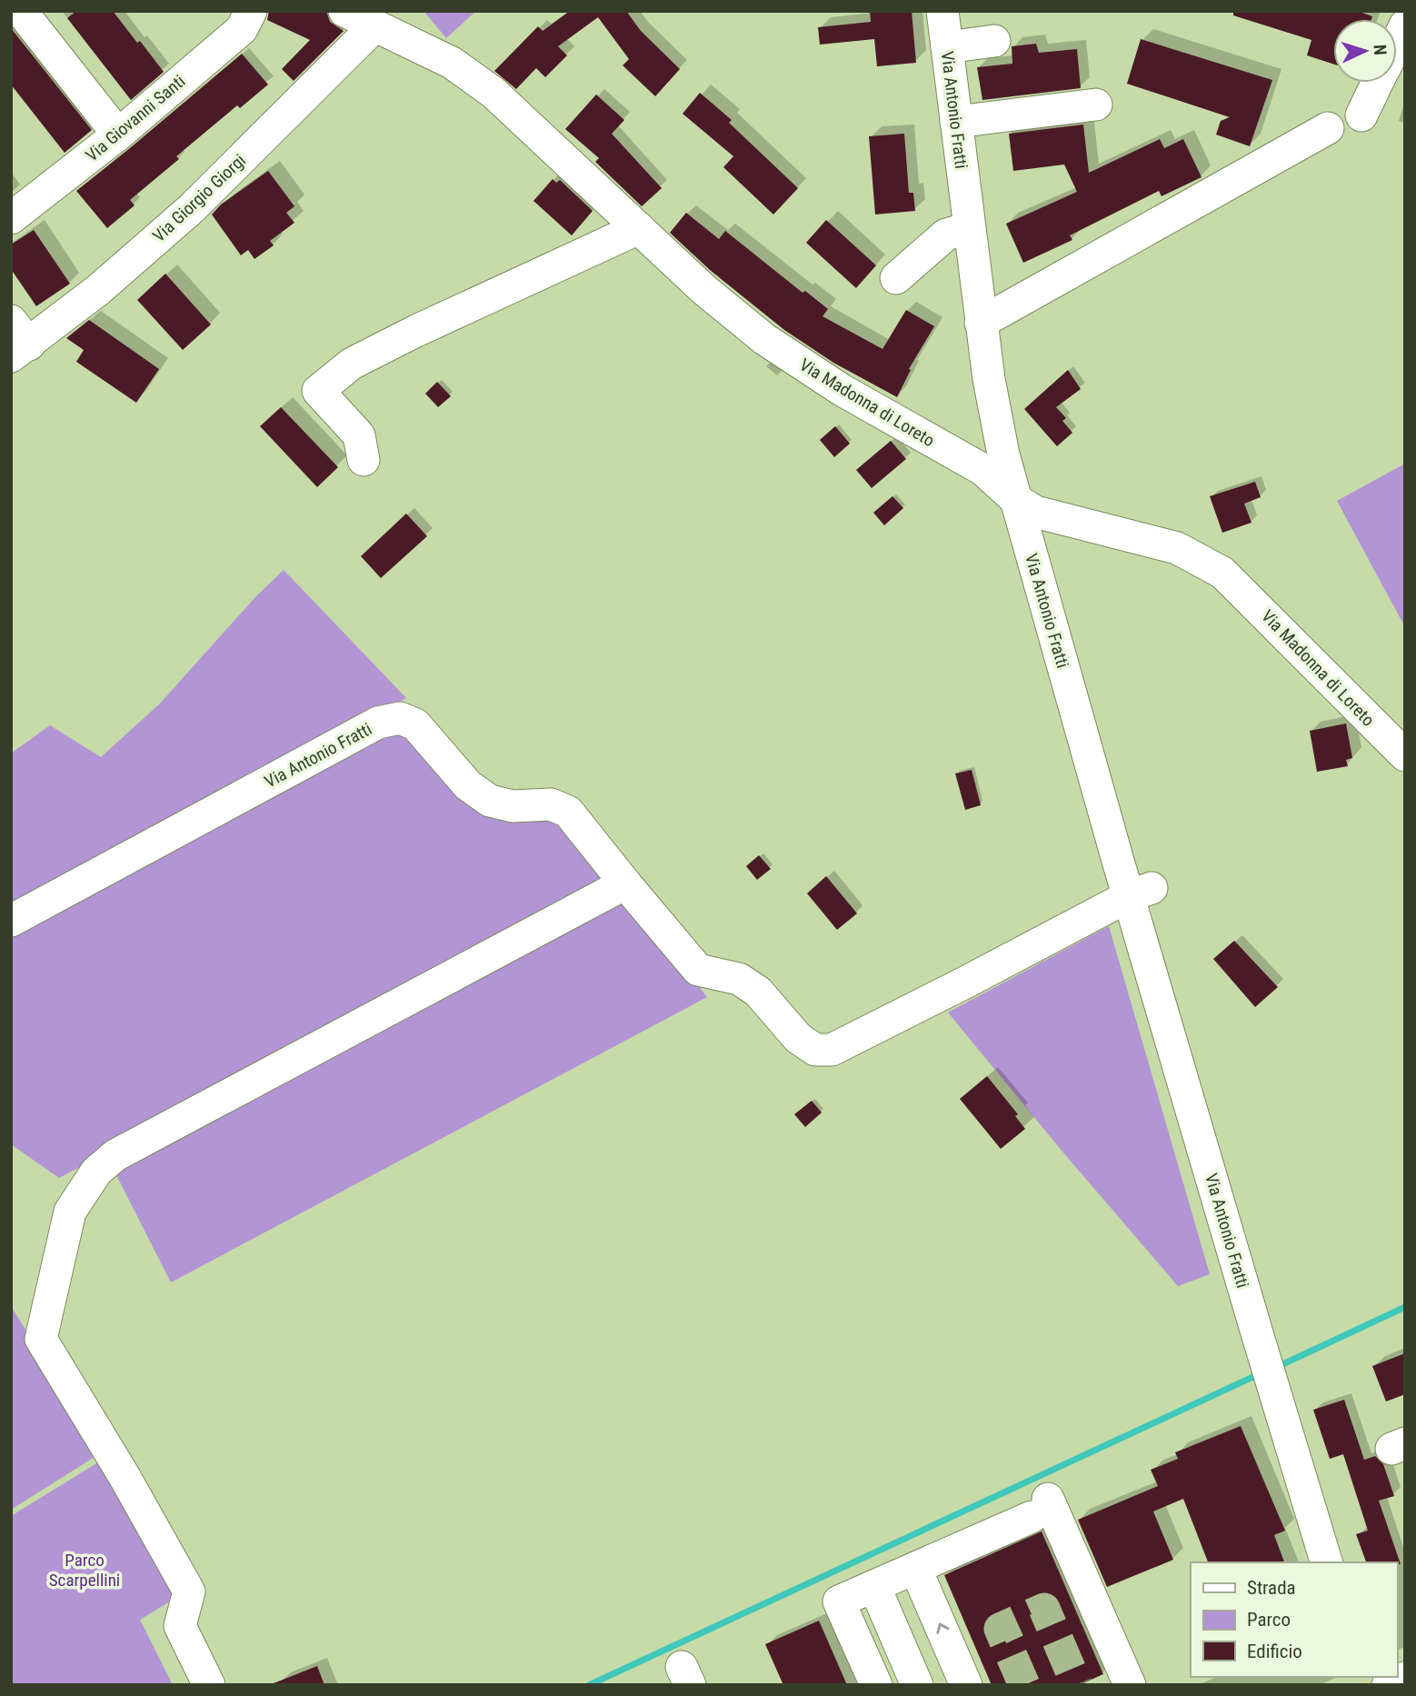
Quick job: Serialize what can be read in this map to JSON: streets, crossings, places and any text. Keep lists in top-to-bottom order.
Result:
{
  "streets": {
    "street": [
      "Via Antonio Fratti",
      "Via Giovanni Santi",
      "Via Giorgio Giorgi",
      "Via Madonna di Loreto"
    ]
  },
  "crossings": [
    ["Via Antonio Fratti", "Via Madonna di Loreto"],
    ["Via Giorgio Giorgi", "Via Madonna di Loreto"]
  ],
  "parks": ["Parco Scarpellini"],
  "legend": ["Strada", "Parco", "Edificio"],
  "north": "right"
}
